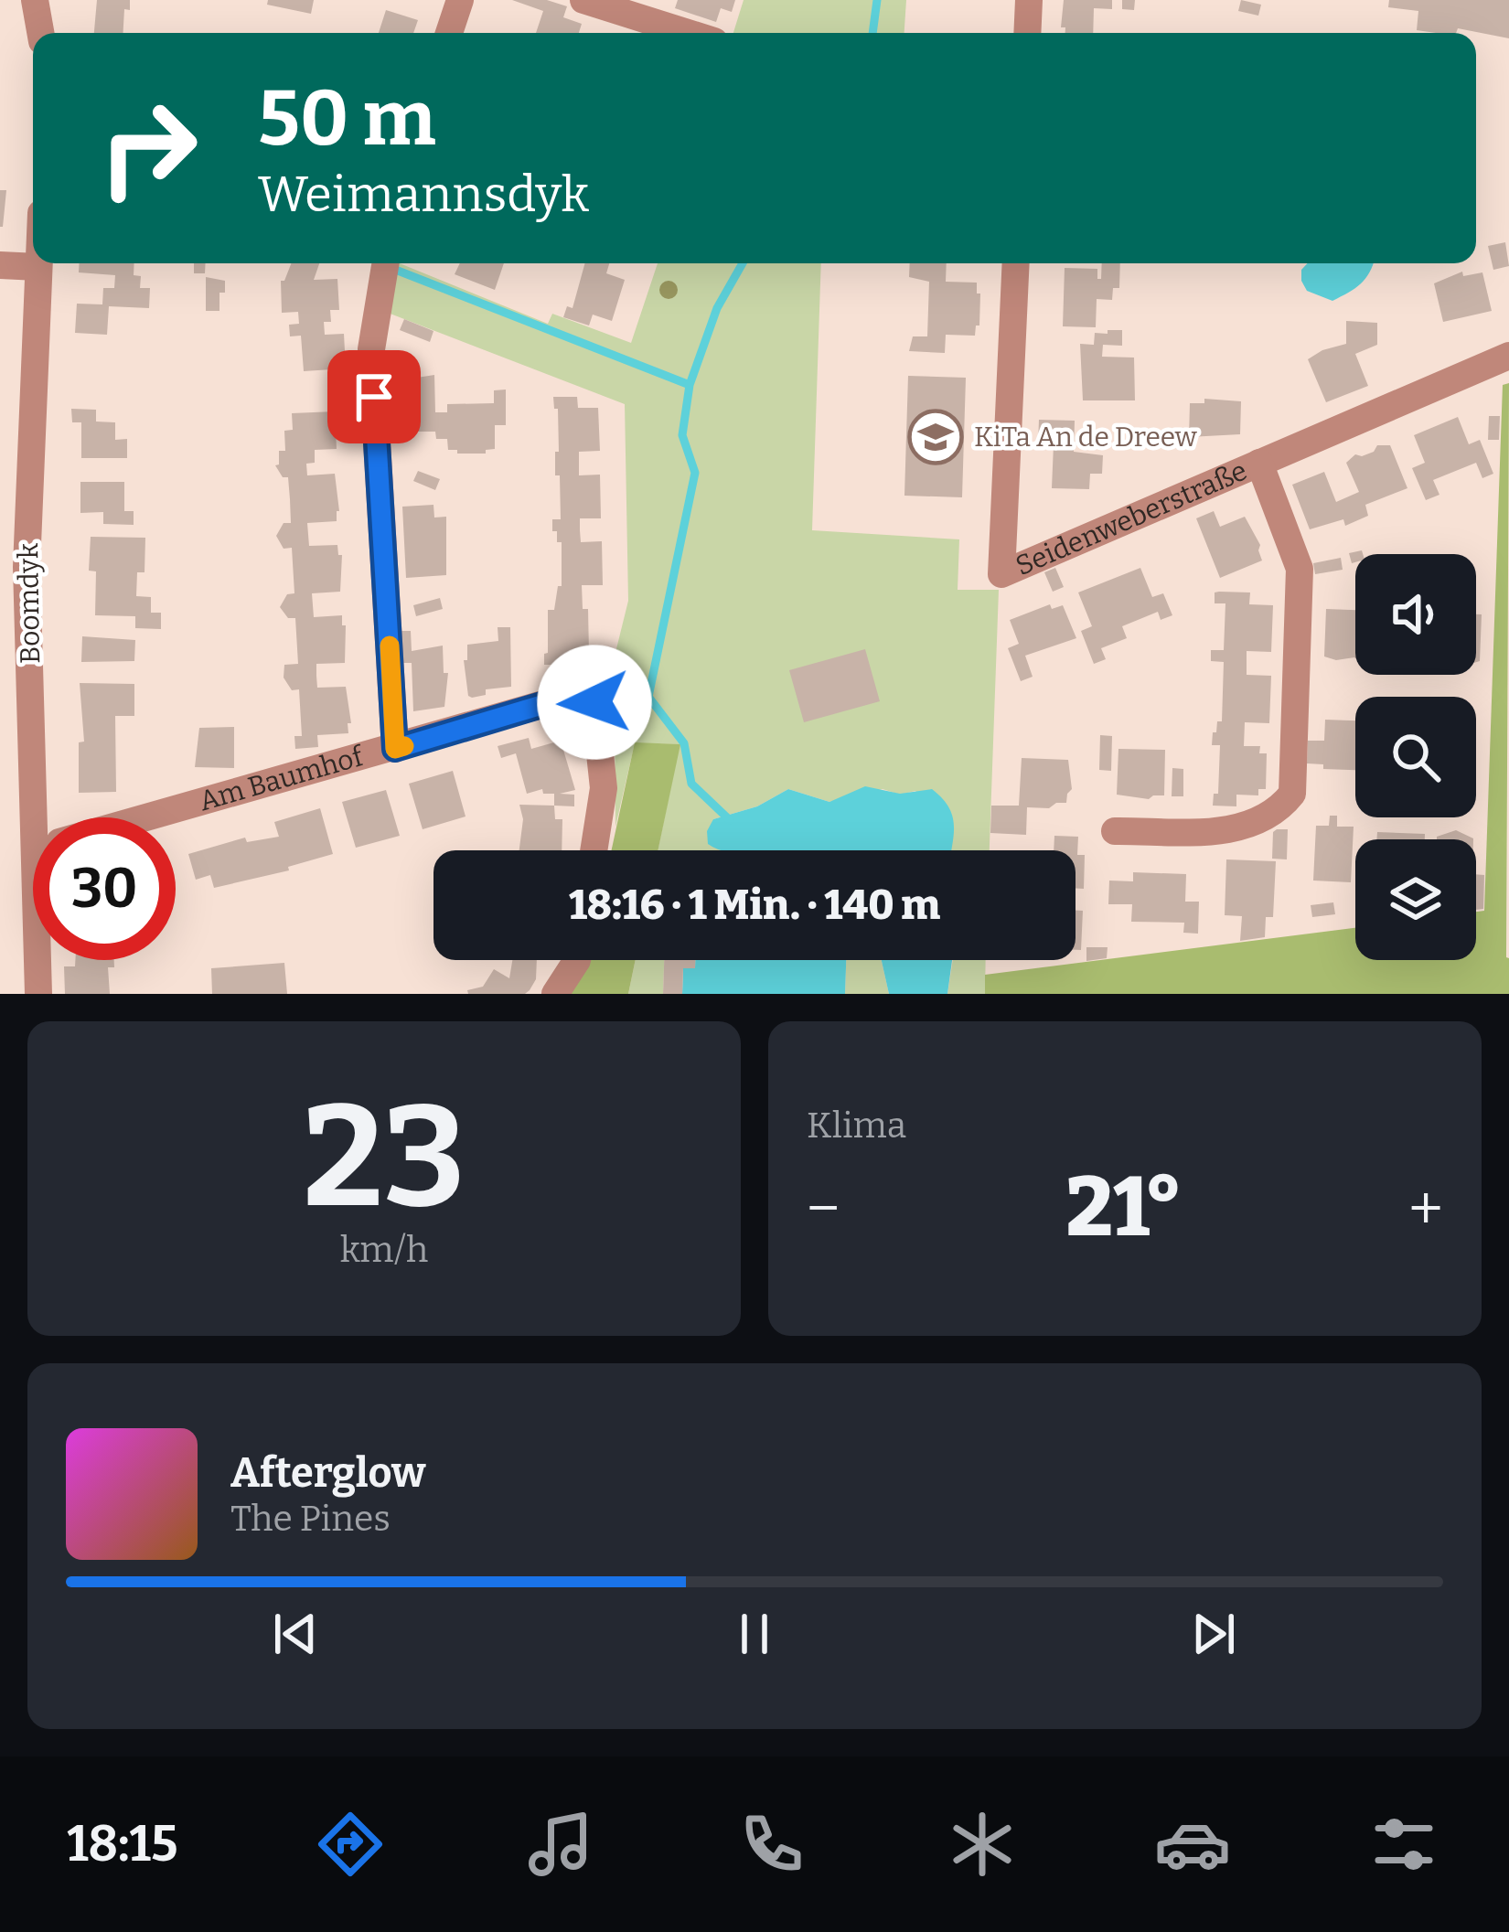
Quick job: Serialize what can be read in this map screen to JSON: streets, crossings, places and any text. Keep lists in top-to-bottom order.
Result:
{
  "streets": {
    "street": ["Seidenweberstraße", "Boomdyk", "Am Baumhof"]
  },
  "places": {
    "school or university": ["KiTa An de Dreew"]
  },
  "page": {
    "turn": ["50 m", "Weimannsdyk"],
    "limit": "30",
    "trip": "18:16 · 1 Min. · 140 m",
    "tile": [
      ["23", "km/h"],
      "Klima"
    ],
    "heat": ["−", "21°", "+"],
    "song": ["Afterglow", "The Pines"],
    "tabs": "18:15"
  }
}
